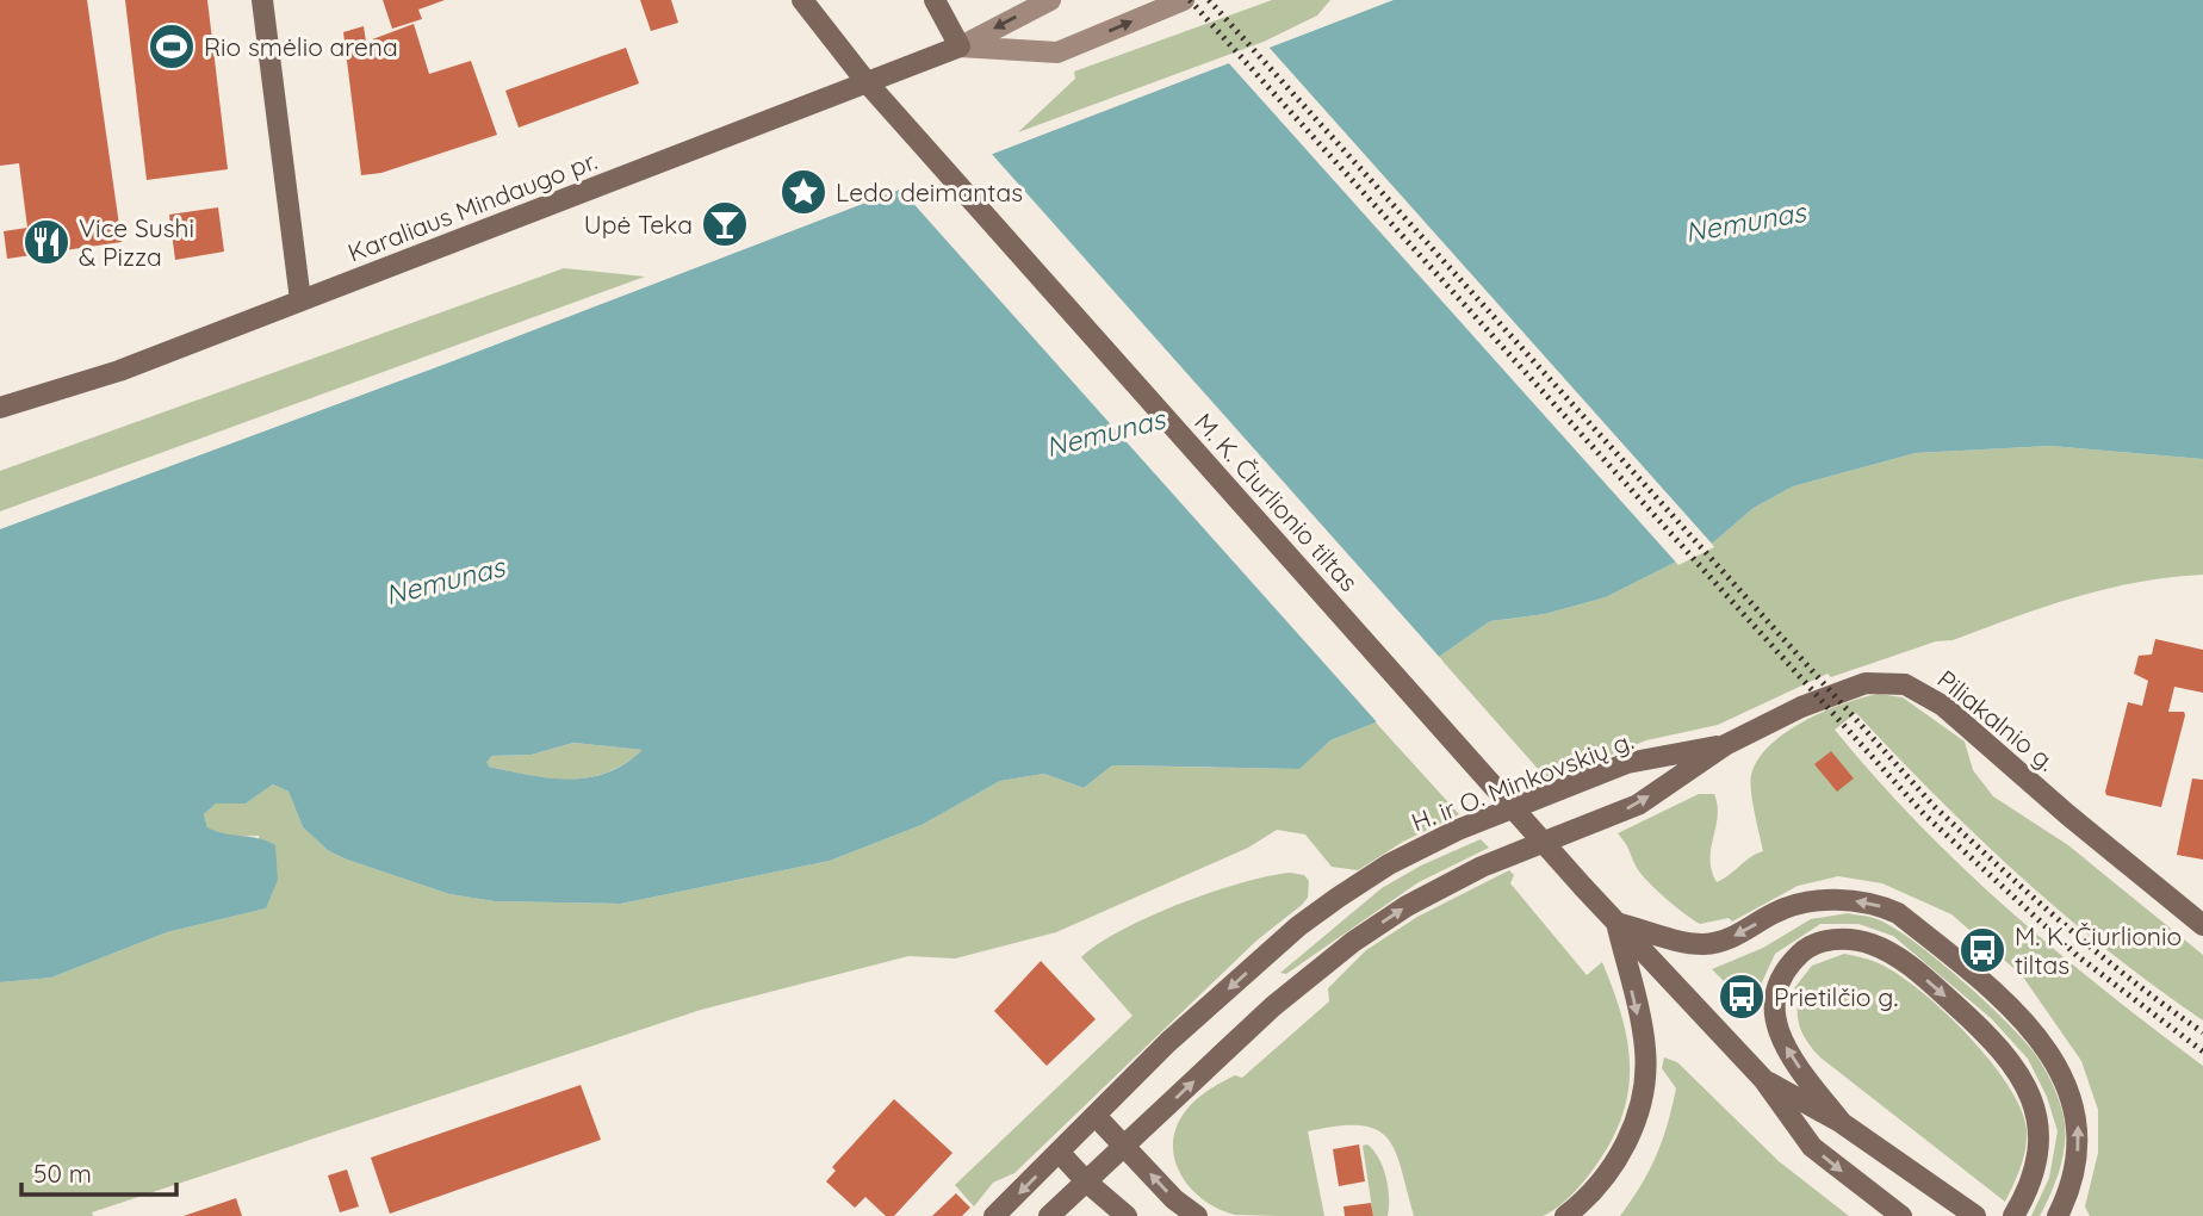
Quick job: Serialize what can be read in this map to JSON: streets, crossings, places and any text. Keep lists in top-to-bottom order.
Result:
{
  "streets": {
    "main road": [
      "Karaliaus Mindaugo pr.",
      "M. K. Čiurlionio tiltas",
      "Piliakalnio g.",
      "H. ir O. Minkovskių g."
    ]
  },
  "crossings": [
    ["Piliakalnio g.", "H. ir O. Minkovskių g."]
  ],
  "water": ["Nemunas"],
  "places": {
    "sports": ["Rio smėlio arena"],
    "place": ["Ledo deimantas"],
    "bar": ["Upė Teka"],
    "restaurant": ["Vice Sushi & Pizza"],
    "bus stop": ["M. K. Čiurlionio tiltas", "Prietilčio g."]
  },
  "scale_bar": "50 m"
}
